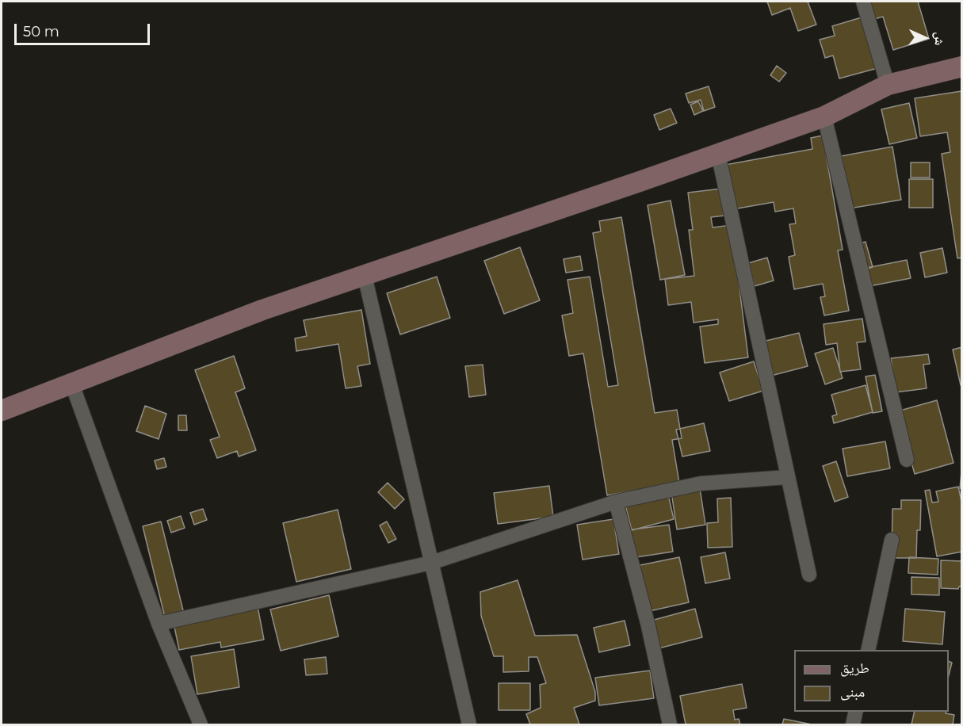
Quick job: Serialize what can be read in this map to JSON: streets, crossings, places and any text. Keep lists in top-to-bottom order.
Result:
{
  "legend": ["طريق", "مبنى"],
  "scale_bar": "50 m",
  "north": "right"
}
